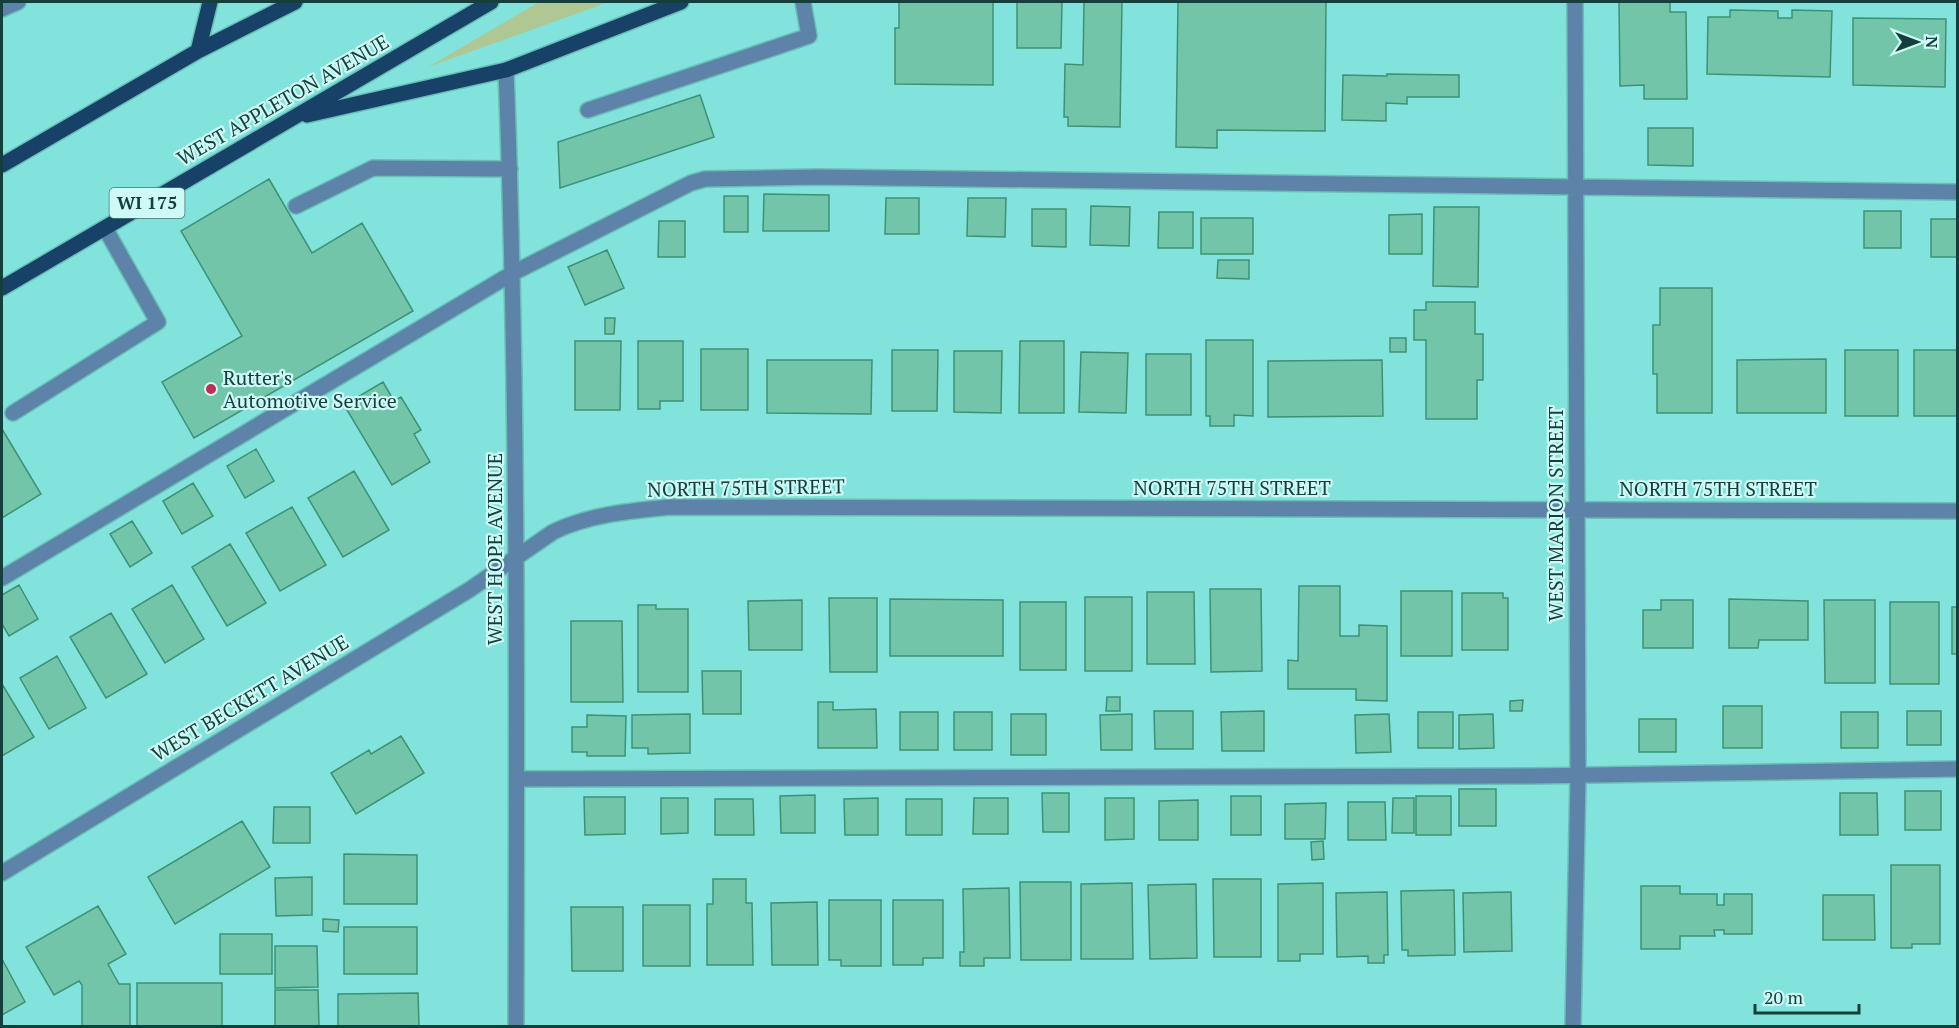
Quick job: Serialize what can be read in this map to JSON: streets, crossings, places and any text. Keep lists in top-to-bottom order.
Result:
{
  "streets": {
    "main road": ["WEST APPLETON AVENUE", "WI 175"],
    "street": [
      "NORTH 75TH STREET",
      "WEST MARION STREET",
      "WEST HOPE AVENUE",
      "WEST BECKETT AVENUE"
    ]
  },
  "crossings": [
    ["NORTH 75TH STREET", "WEST MARION STREET"],
    ["NORTH 75TH STREET", "WEST HOPE AVENUE"],
    ["NORTH 75TH STREET", "WEST BECKETT AVENUE"],
    ["WEST HOPE AVENUE", "WEST BECKETT AVENUE"]
  ],
  "places": ["Rutter's Automotive Service"],
  "scale_bar": "20 m",
  "north": "right"
}
